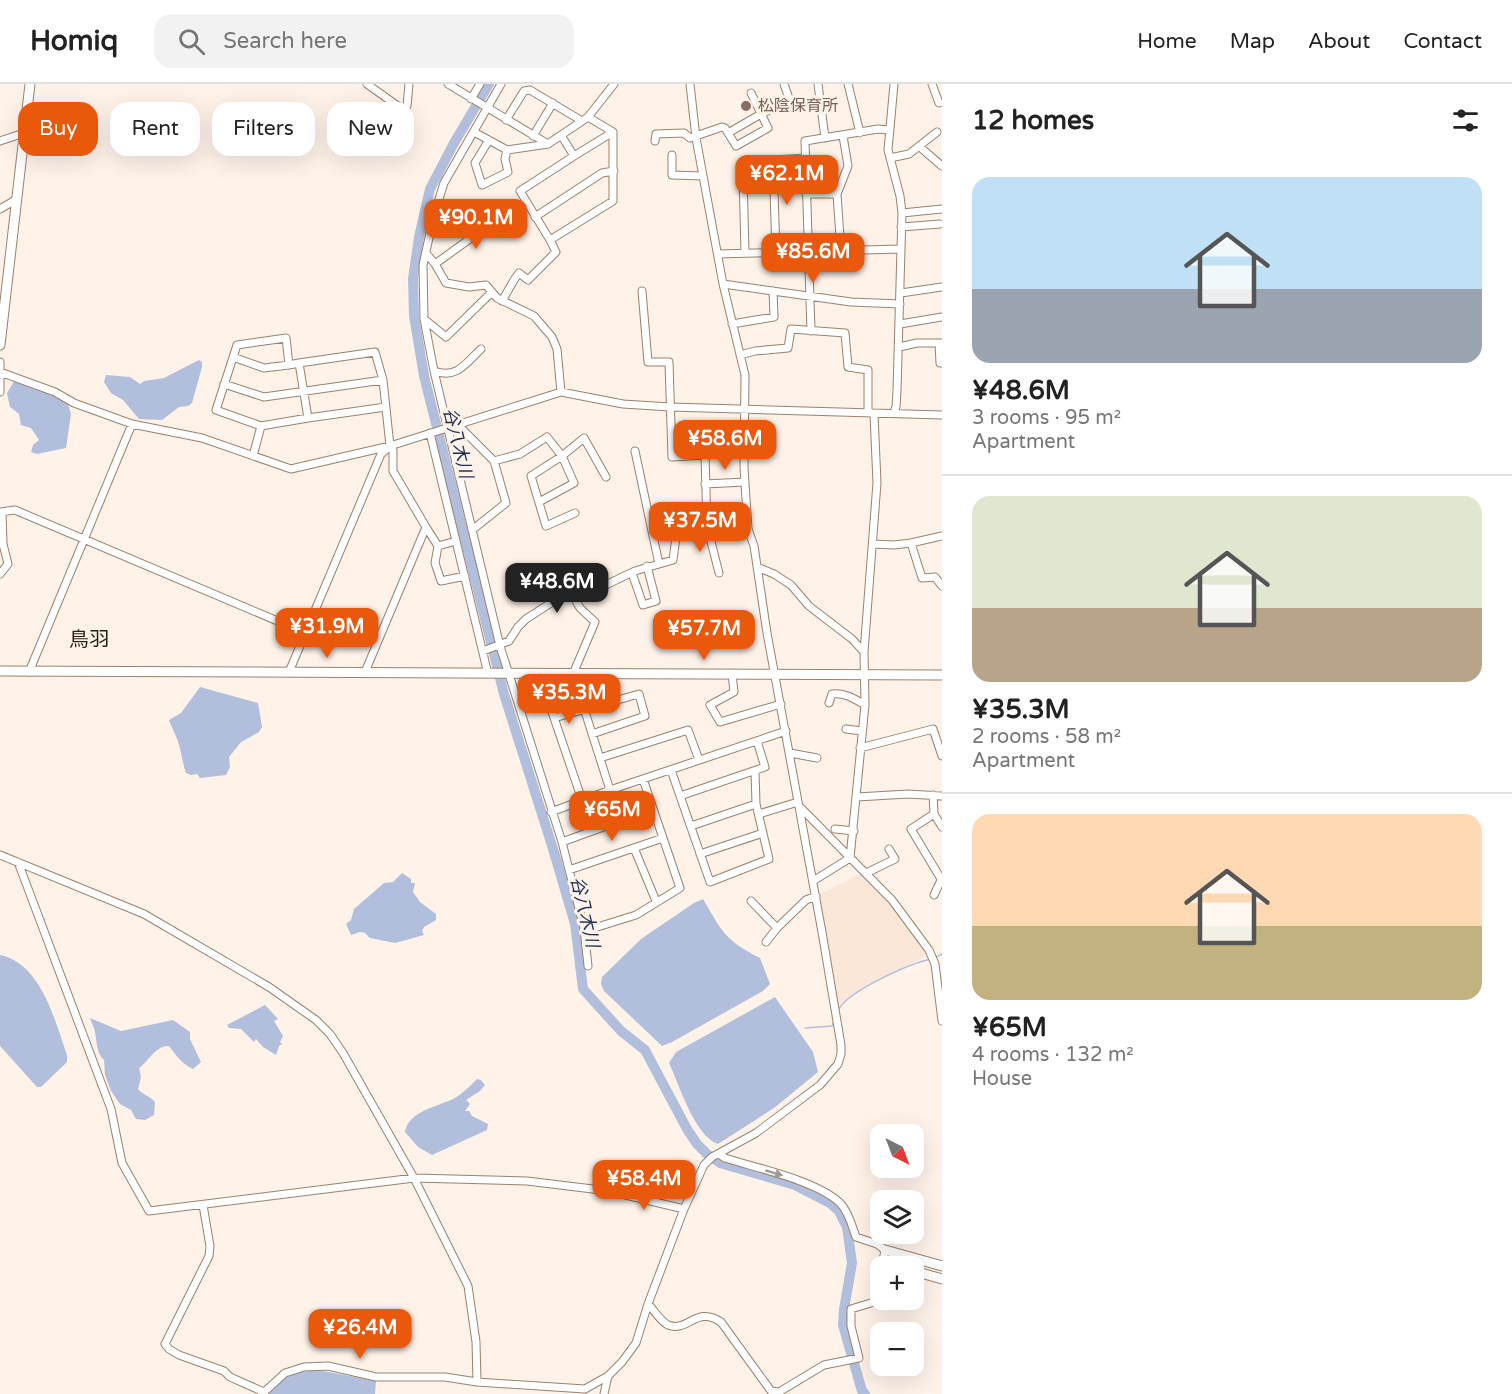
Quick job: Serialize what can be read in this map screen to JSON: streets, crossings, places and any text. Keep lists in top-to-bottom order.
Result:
{
  "districts": ["鳥羽"],
  "water": ["谷八木川"],
  "places": ["松陰保育所"],
  "north": "bottom right",
  "page": {
    "header": "Homiq",
    "search": "Search here",
    "nav": [
      "Home",
      "Map",
      "About",
      "Contact"
    ],
    "heading": "12 homes",
    "chip": [
      "Buy",
      "Rent",
      "Filters",
      "New"
    ],
    "price": [
      "¥62.1M",
      "¥90.1M",
      "¥85.6M",
      "¥58.6M",
      "¥37.5M",
      "¥48.6M",
      "¥31.9M",
      "¥57.7M",
      "¥35.3M",
      "¥65M",
      "¥58.4M",
      "¥26.4M"
    ],
    "list": [
      {
        "name": "¥48.6M",
        "note": "3 rooms · 95 m² · Apartment"
      },
      {
        "name": "¥35.3M",
        "note": "2 rooms · 58 m² · Apartment"
      },
      {
        "name": "¥65M",
        "note": "4 rooms · 132 m² · House"
      }
    ],
    "map_buttons": ["+", "−"]
  }
}
